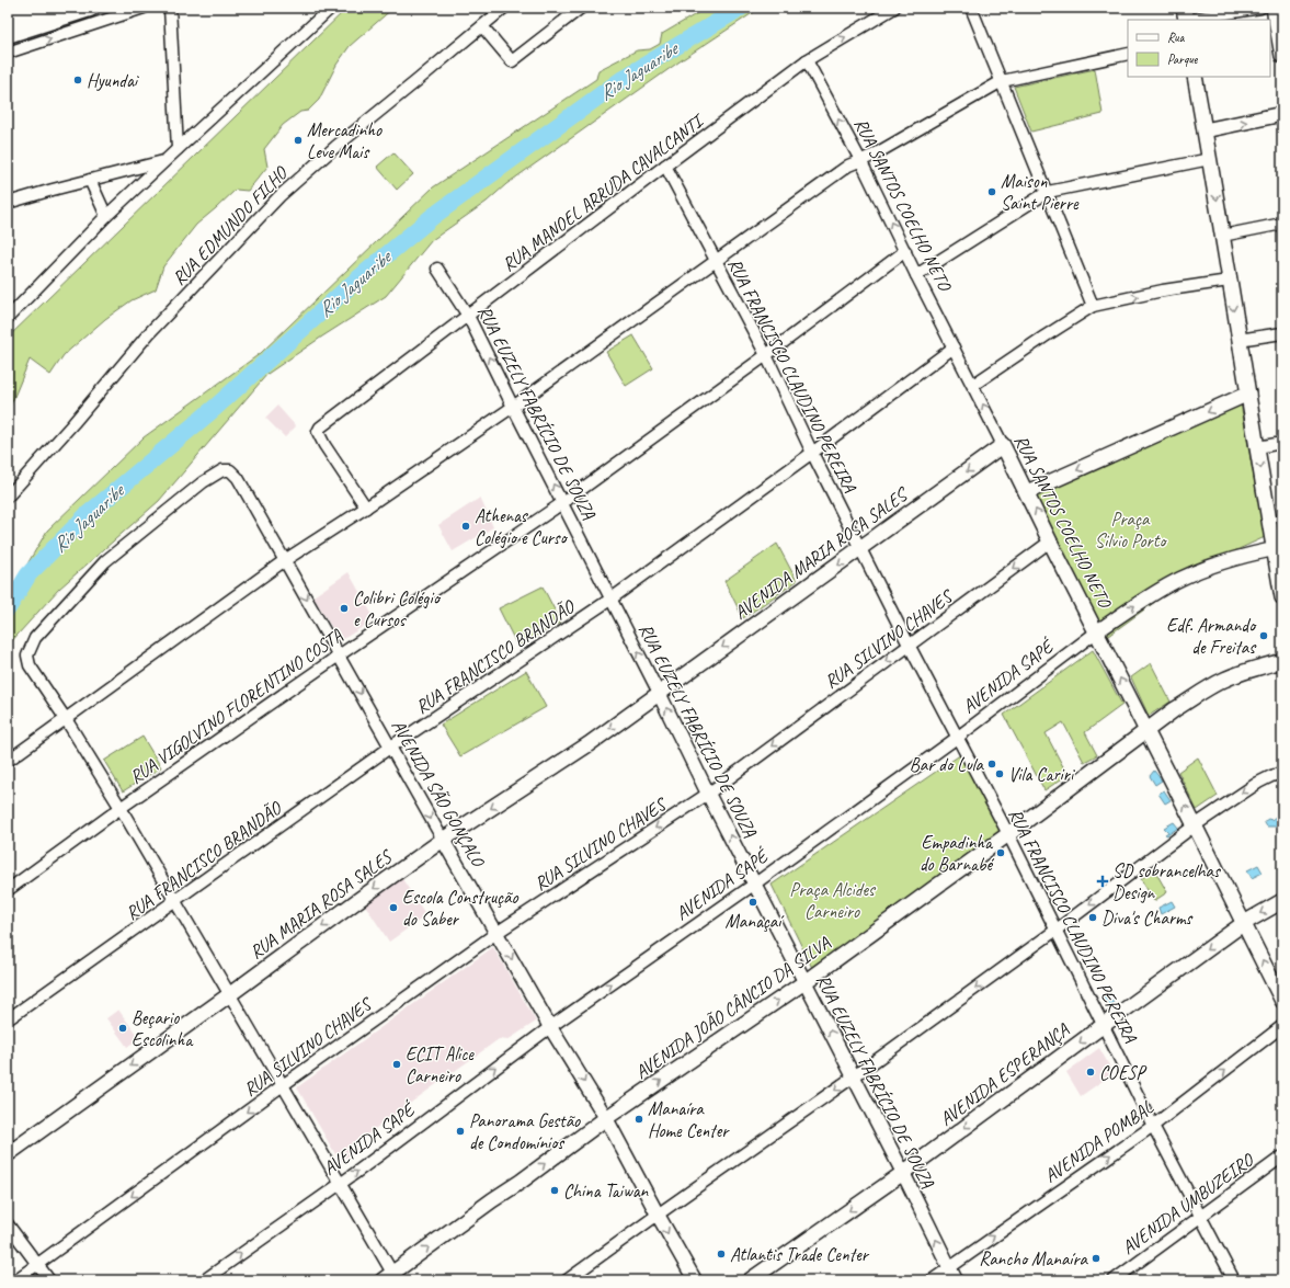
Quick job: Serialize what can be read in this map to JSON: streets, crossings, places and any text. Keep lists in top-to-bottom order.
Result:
{
  "streets": {
    "main road": [
      "RUA SANTOS COELHO NETO",
      "AVENIDA MARIA ROSA SALES",
      "RUA MARIA ROSA SALES",
      "AVENIDA JOÃO CÂNCIO DA SILVA",
      "AVENIDA ESPERANÇA"
    ],
    "street": [
      "RUA MANOEL ARRUDA CAVALCANTI",
      "RUA EDMUNDO FILHO",
      "RUA FRANCISCO CLAUDINO PEREIRA",
      "RUA EUZELY FABRÍCIO DE SOUZA",
      "RUA SILVINO CHAVES",
      "RUA FRANCISCO BRANDÃO",
      "AVENIDA SAPÉ",
      "RUA VIGOLVINO FLORENTINO COSTA",
      "AVENIDA SÃO GONÇALO",
      "AVENIDA POMBAL",
      "AVENIDA UMBUZEIRO"
    ]
  },
  "crossings": [
    ["RUA MANOEL ARRUDA CAVALCANTI", "RUA SANTOS COELHO NETO"],
    ["RUA MANOEL ARRUDA CAVALCANTI", "RUA FRANCISCO CLAUDINO PEREIRA"],
    ["RUA MANOEL ARRUDA CAVALCANTI", "RUA EUZELY FABRÍCIO DE SOUZA"],
    ["RUA SANTOS COELHO NETO", "AVENIDA MARIA ROSA SALES"],
    ["RUA SANTOS COELHO NETO", "RUA SILVINO CHAVES"],
    ["RUA SANTOS COELHO NETO", "RUA FRANCISCO BRANDÃO"],
    ["RUA SANTOS COELHO NETO", "AVENIDA SAPÉ"],
    ["RUA SANTOS COELHO NETO", "RUA VIGOLVINO FLORENTINO COSTA"],
    ["RUA SANTOS COELHO NETO", "AVENIDA JOÃO CÂNCIO DA SILVA"],
    ["RUA SANTOS COELHO NETO", "AVENIDA ESPERANÇA"],
    ["RUA FRANCISCO CLAUDINO PEREIRA", "AVENIDA MARIA ROSA SALES"],
    ["RUA FRANCISCO CLAUDINO PEREIRA", "RUA SILVINO CHAVES"],
    ["RUA FRANCISCO CLAUDINO PEREIRA", "RUA FRANCISCO BRANDÃO"],
    ["RUA FRANCISCO CLAUDINO PEREIRA", "AVENIDA SAPÉ"],
    ["RUA FRANCISCO CLAUDINO PEREIRA", "RUA VIGOLVINO FLORENTINO COSTA"],
    ["RUA FRANCISCO CLAUDINO PEREIRA", "AVENIDA JOÃO CÂNCIO DA SILVA"],
    ["RUA FRANCISCO CLAUDINO PEREIRA", "AVENIDA ESPERANÇA"],
    ["RUA FRANCISCO CLAUDINO PEREIRA", "AVENIDA POMBAL"],
    ["RUA FRANCISCO CLAUDINO PEREIRA", "AVENIDA UMBUZEIRO"],
    ["RUA EUZELY FABRÍCIO DE SOUZA", "AVENIDA MARIA ROSA SALES"],
    ["RUA EUZELY FABRÍCIO DE SOUZA", "RUA SILVINO CHAVES"],
    ["RUA EUZELY FABRÍCIO DE SOUZA", "RUA FRANCISCO BRANDÃO"],
    ["RUA EUZELY FABRÍCIO DE SOUZA", "AVENIDA SAPÉ"],
    ["RUA EUZELY FABRÍCIO DE SOUZA", "RUA VIGOLVINO FLORENTINO COSTA"],
    ["RUA EUZELY FABRÍCIO DE SOUZA", "RUA MARIA ROSA SALES"],
    ["RUA EUZELY FABRÍCIO DE SOUZA", "AVENIDA JOÃO CÂNCIO DA SILVA"],
    ["RUA EUZELY FABRÍCIO DE SOUZA", "AVENIDA ESPERANÇA"],
    ["RUA EUZELY FABRÍCIO DE SOUZA", "AVENIDA POMBAL"],
    ["AVENIDA MARIA ROSA SALES", "RUA MARIA ROSA SALES"],
    ["RUA SILVINO CHAVES", "AVENIDA SÃO GONÇALO"],
    ["RUA FRANCISCO BRANDÃO", "AVENIDA SÃO GONÇALO"],
    ["AVENIDA SAPÉ", "AVENIDA SÃO GONÇALO"],
    ["RUA VIGOLVINO FLORENTINO COSTA", "AVENIDA SÃO GONÇALO"],
    ["AVENIDA SÃO GONÇALO", "RUA MARIA ROSA SALES"],
    ["AVENIDA SÃO GONÇALO", "AVENIDA JOÃO CÂNCIO DA SILVA"]
  ],
  "one_way": [
    "RUA SANTOS COELHO NETO",
    "RUA EUZELY FABRÍCIO DE SOUZA",
    "AVENIDA MARIA ROSA SALES",
    "RUA SILVINO CHAVES",
    "AVENIDA SAPÉ",
    "AVENIDA SÃO GONÇALO",
    "RUA MARIA ROSA SALES",
    "AVENIDA JOÃO CÂNCIO DA SILVA",
    "AVENIDA ESPERANÇA",
    "AVENIDA POMBAL"
  ],
  "water": ["Rio Jaguaribe"],
  "parks": ["Praça Silvio Porto", "Praça Alcides Carneiro"],
  "places": {
    "other": [
      "Hyundai",
      "Mercadinho Leve Mais",
      "Maison Saint Pierre",
      "Athenas Colégio e Curso",
      "Colibri Colégio e Cursos",
      "Edf. Armando de Freitas",
      "Bar do Lula",
      "Vila Cariri",
      "Empadinha do Barnabé",
      "Manaçaí",
      "Escola Construção do Saber",
      "Diva's Charms",
      "Beçario Escolinha",
      "ECIT Alice Carneiro",
      "COESP",
      "Manaíra Home Center",
      "Panorama Gestão de Condomínios",
      "China Taiwan",
      "Atlantis Trade Center",
      "Rancho Manaíra"
    ],
    "health": ["SD sobrancelhas Design"]
  },
  "legend": ["Rua", "Parque"]
}
